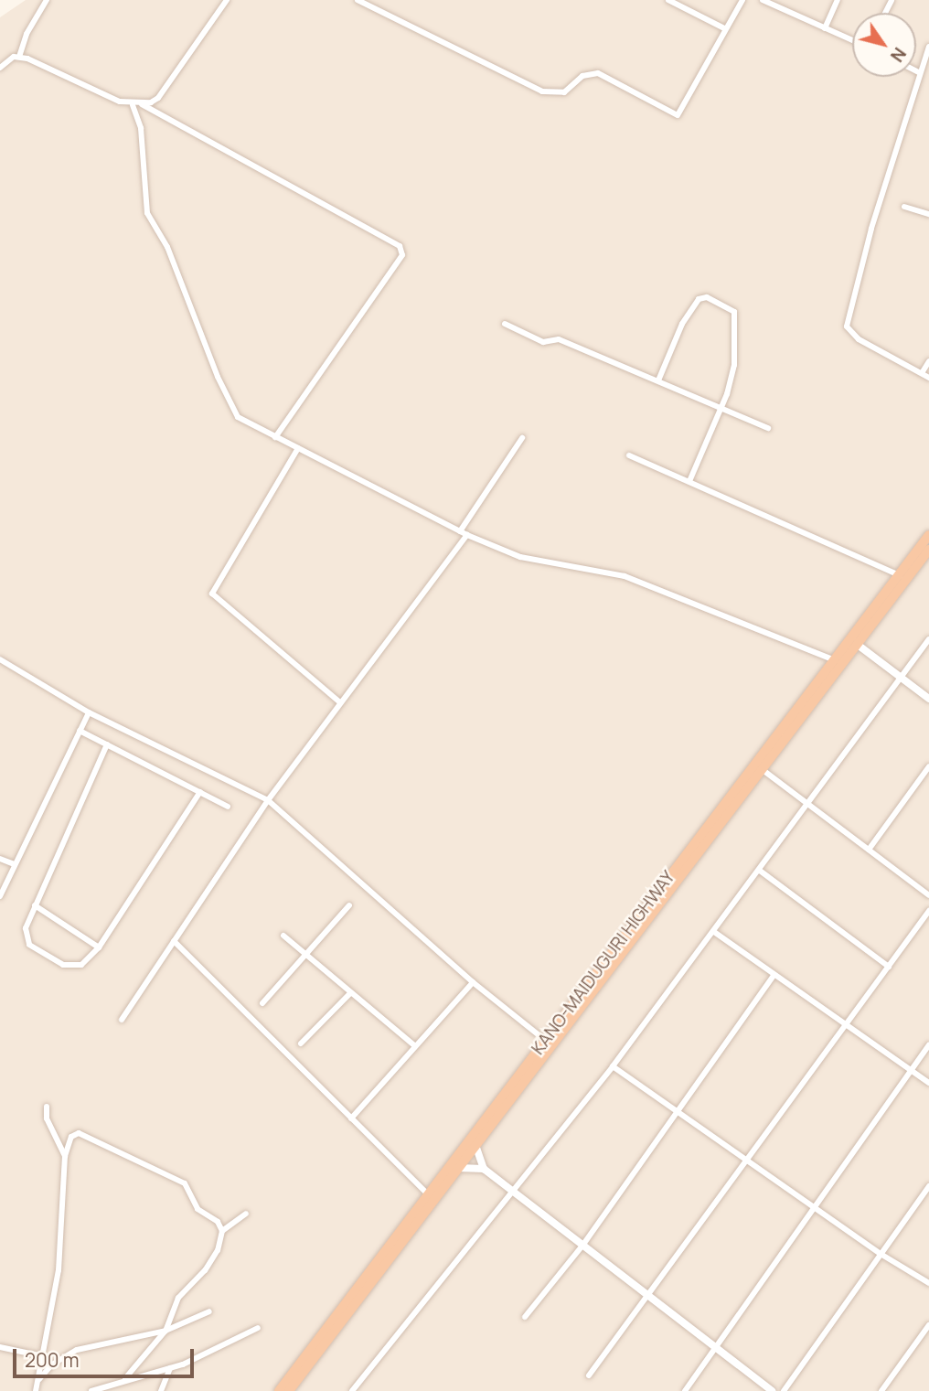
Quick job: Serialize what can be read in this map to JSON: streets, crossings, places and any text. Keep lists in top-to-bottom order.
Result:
{
  "streets": {
    "highway": ["KANO-MAIDUGURI HIGHWAY"]
  },
  "scale_bar": "200 m",
  "north": "bottom right"
}
